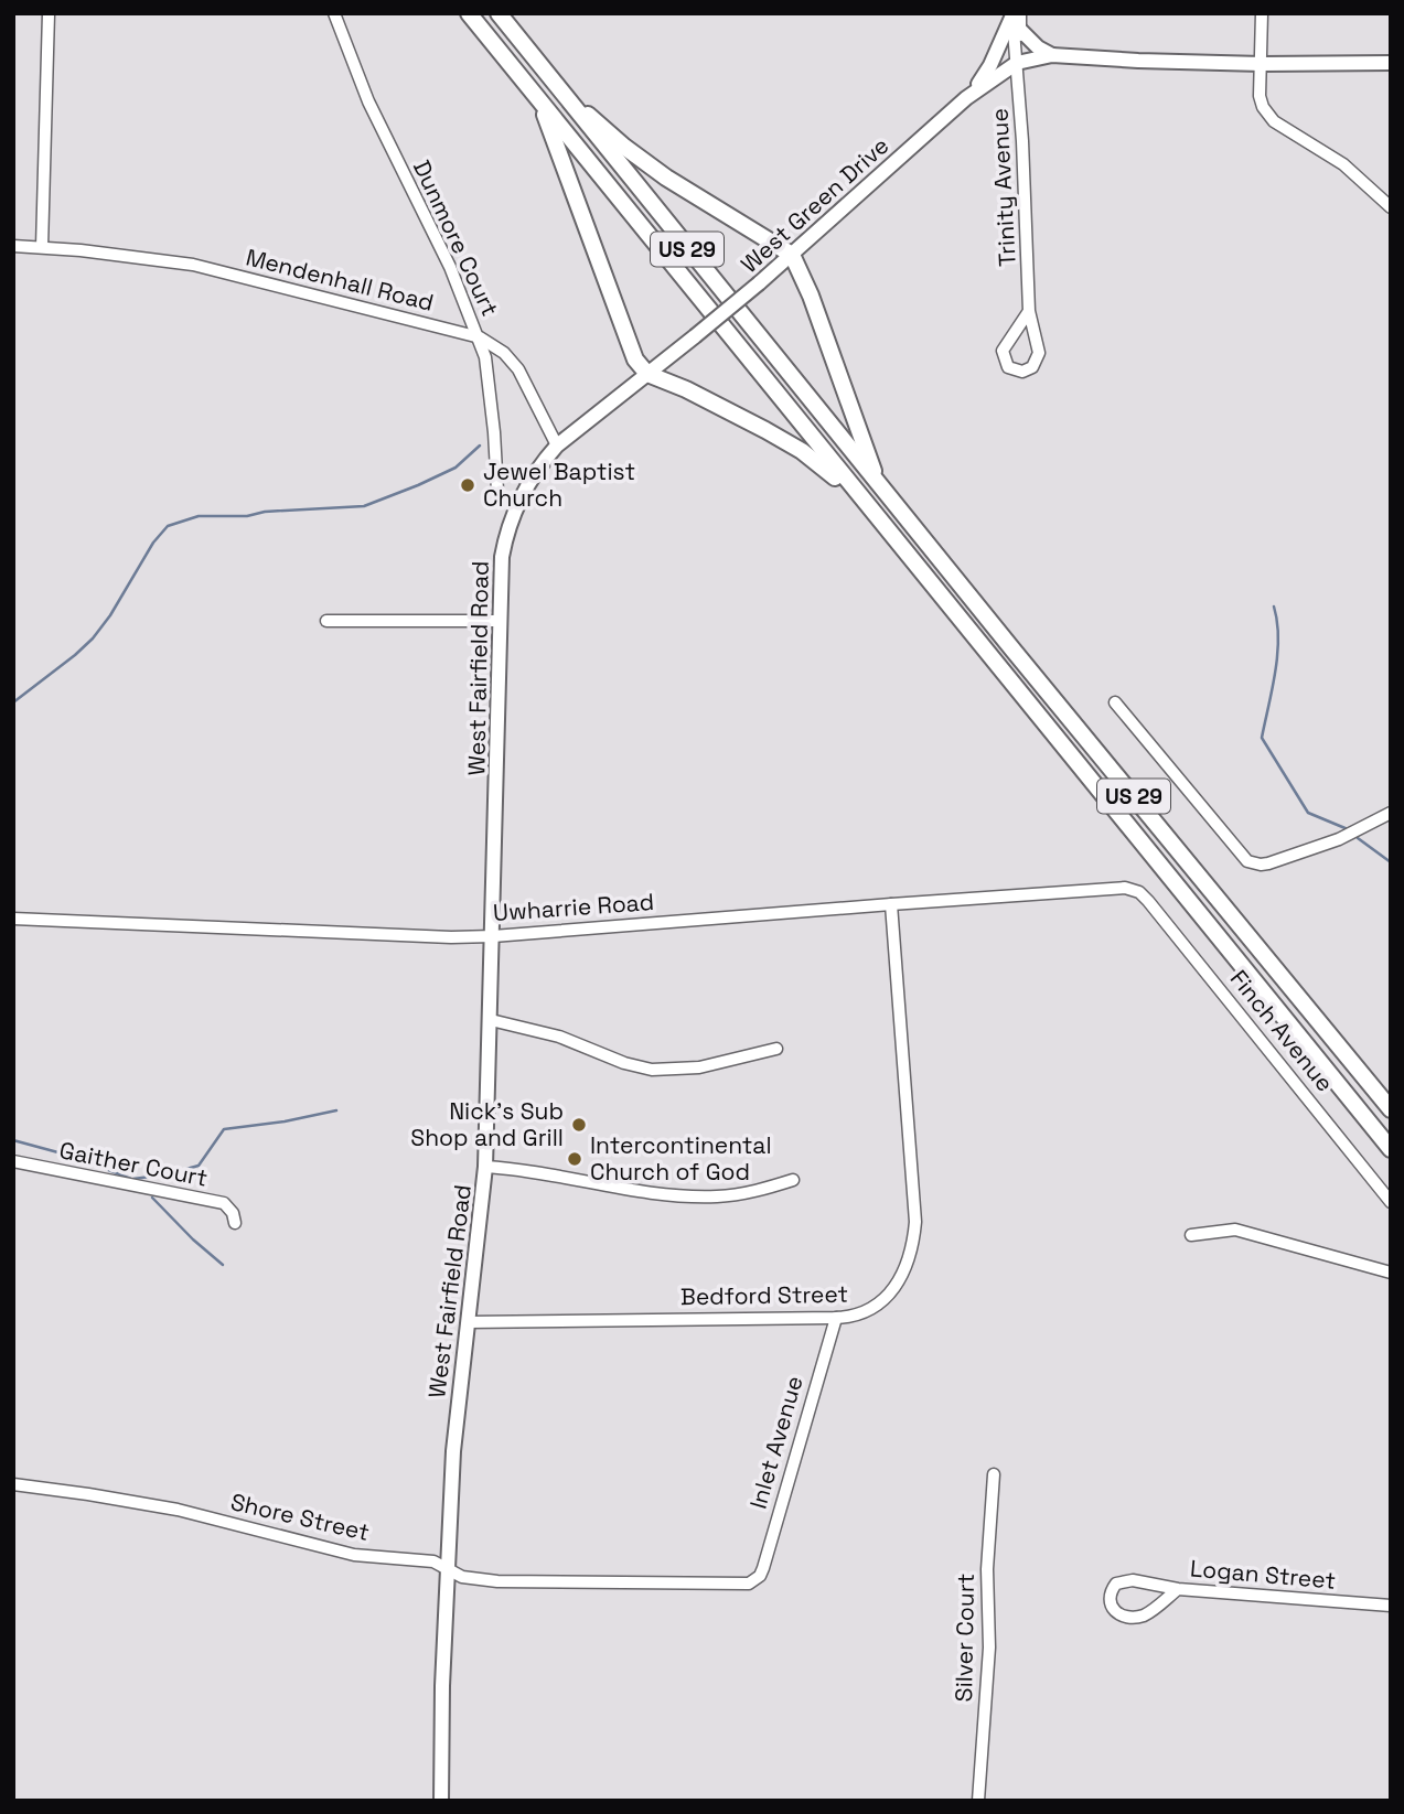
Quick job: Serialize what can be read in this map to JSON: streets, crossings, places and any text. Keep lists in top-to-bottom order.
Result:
{
  "streets": {
    "highway": ["US 29"],
    "main road": ["West Green Drive", "West Fairfield Road"],
    "street": [
      "Trinity Avenue",
      "Dunmore Court",
      "Mendenhall Road",
      "Uwharrie Road",
      "Finch Avenue",
      "Gaither Court",
      "Bedford Street",
      "Inlet Avenue",
      "Shore Street",
      "Logan Street",
      "Silver Court"
    ]
  },
  "crossings": [
    ["Trinity Avenue", "West Green Drive"],
    ["West Green Drive", "Mendenhall Road"],
    ["West Green Drive", "West Fairfield Road"],
    ["Dunmore Court", "Mendenhall Road"],
    ["West Fairfield Road", "Uwharrie Road"],
    ["West Fairfield Road", "Bedford Street"],
    ["West Fairfield Road", "Shore Street"],
    ["Uwharrie Road", "Finch Avenue"],
    ["Uwharrie Road", "Bedford Street"],
    ["Bedford Street", "Inlet Avenue"],
    ["Inlet Avenue", "Shore Street"]
  ],
  "places": ["Jewel Baptist Church", "Nick's Sub Shop and Grill", "Intercontinental Church of God"]
}
